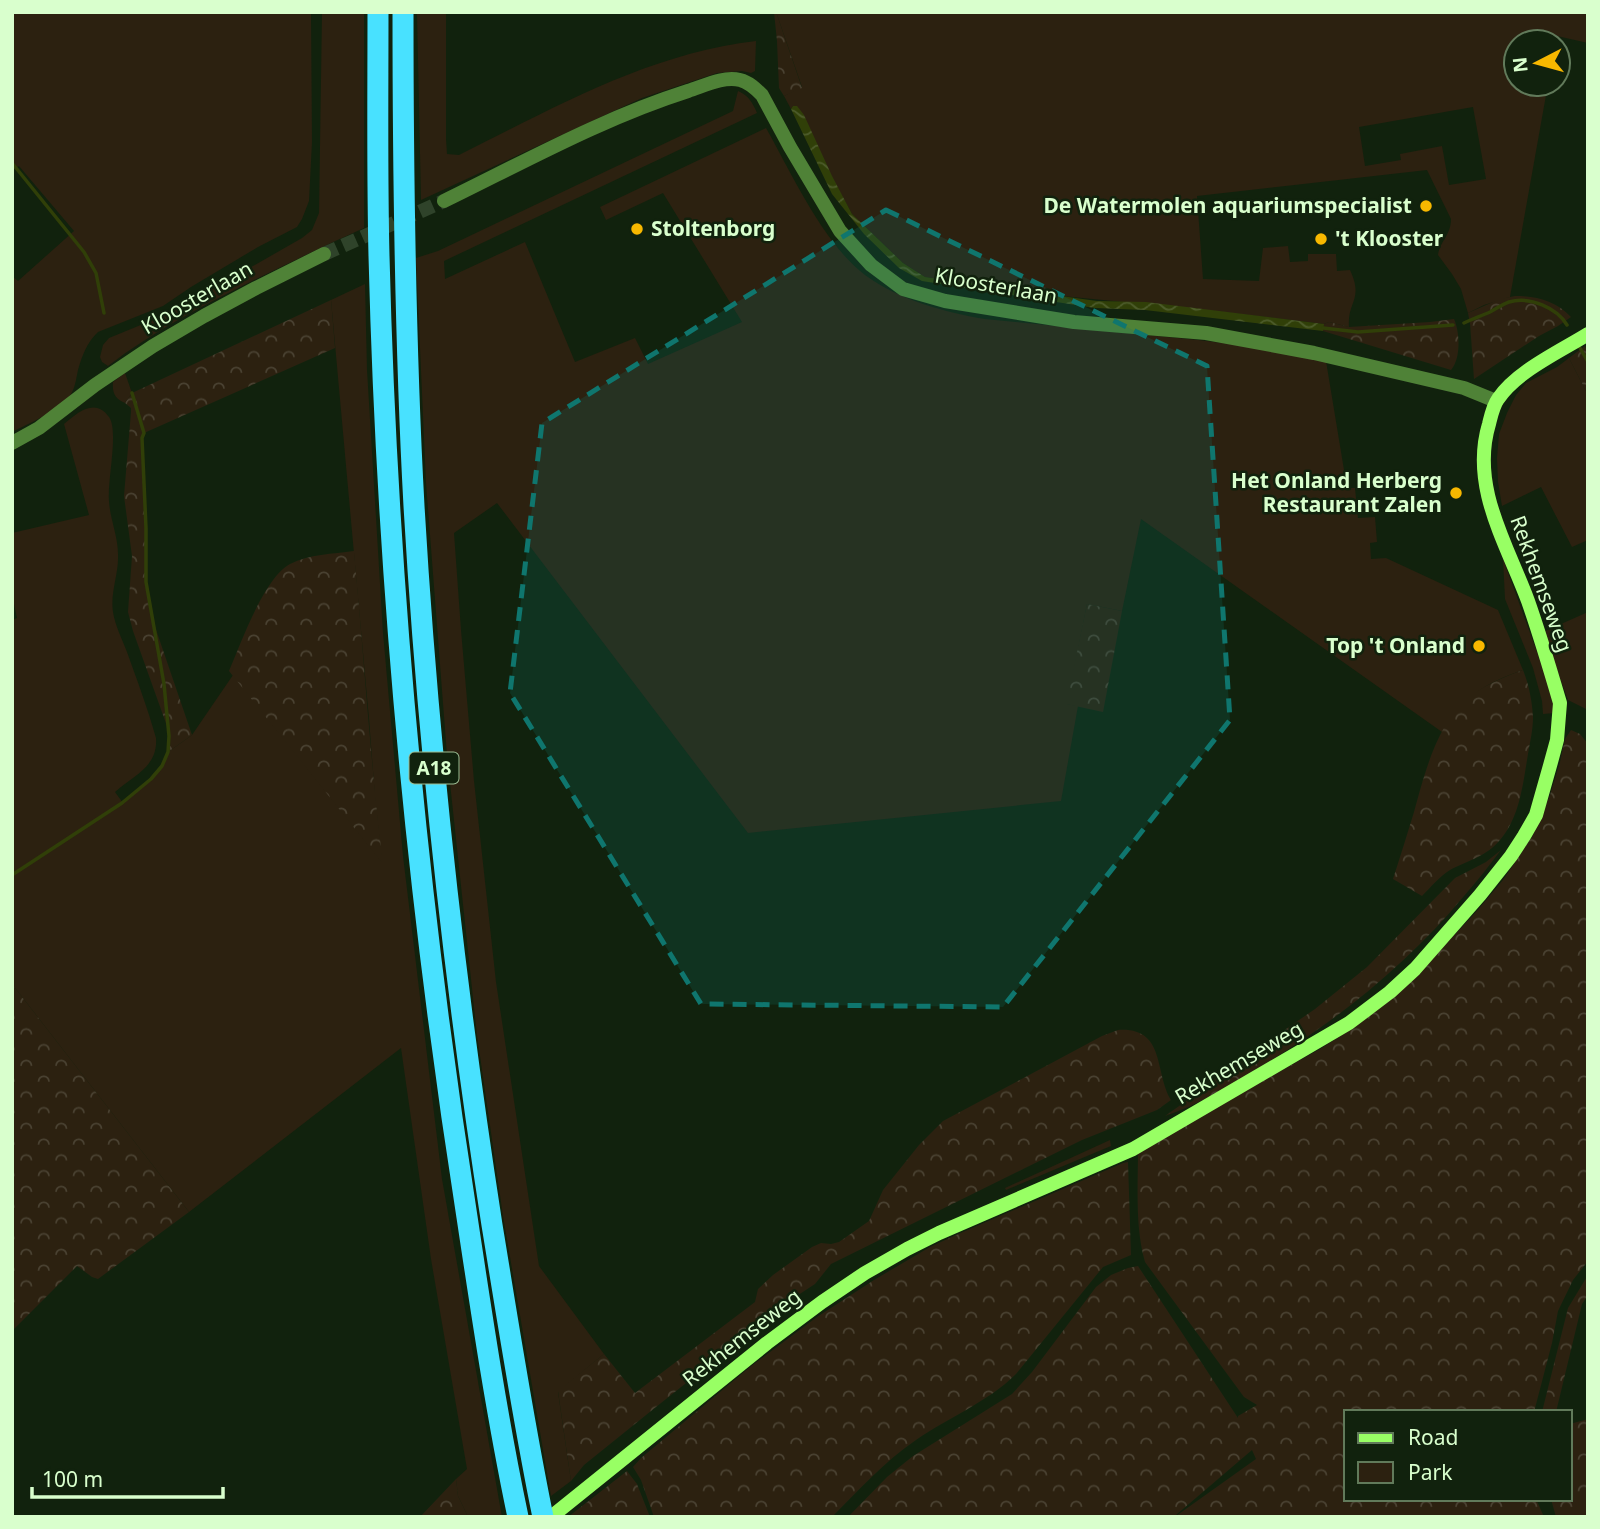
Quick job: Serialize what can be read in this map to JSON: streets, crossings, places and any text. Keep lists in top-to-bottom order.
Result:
{
  "streets": {
    "highway": ["A18"],
    "street": ["Kloosterlaan", "Rekhemseweg"]
  },
  "crossings": [
    ["Kloosterlaan", "Rekhemseweg"]
  ],
  "places": [
    "De Watermolen aquariumspecialist",
    "Stoltenborg",
    "'t Klooster",
    "Het Onland Herberg Restaurant Zalen",
    "Top 't Onland"
  ],
  "legend": ["Road", "Park"],
  "scale_bar": "100 m",
  "north": "left"
}
